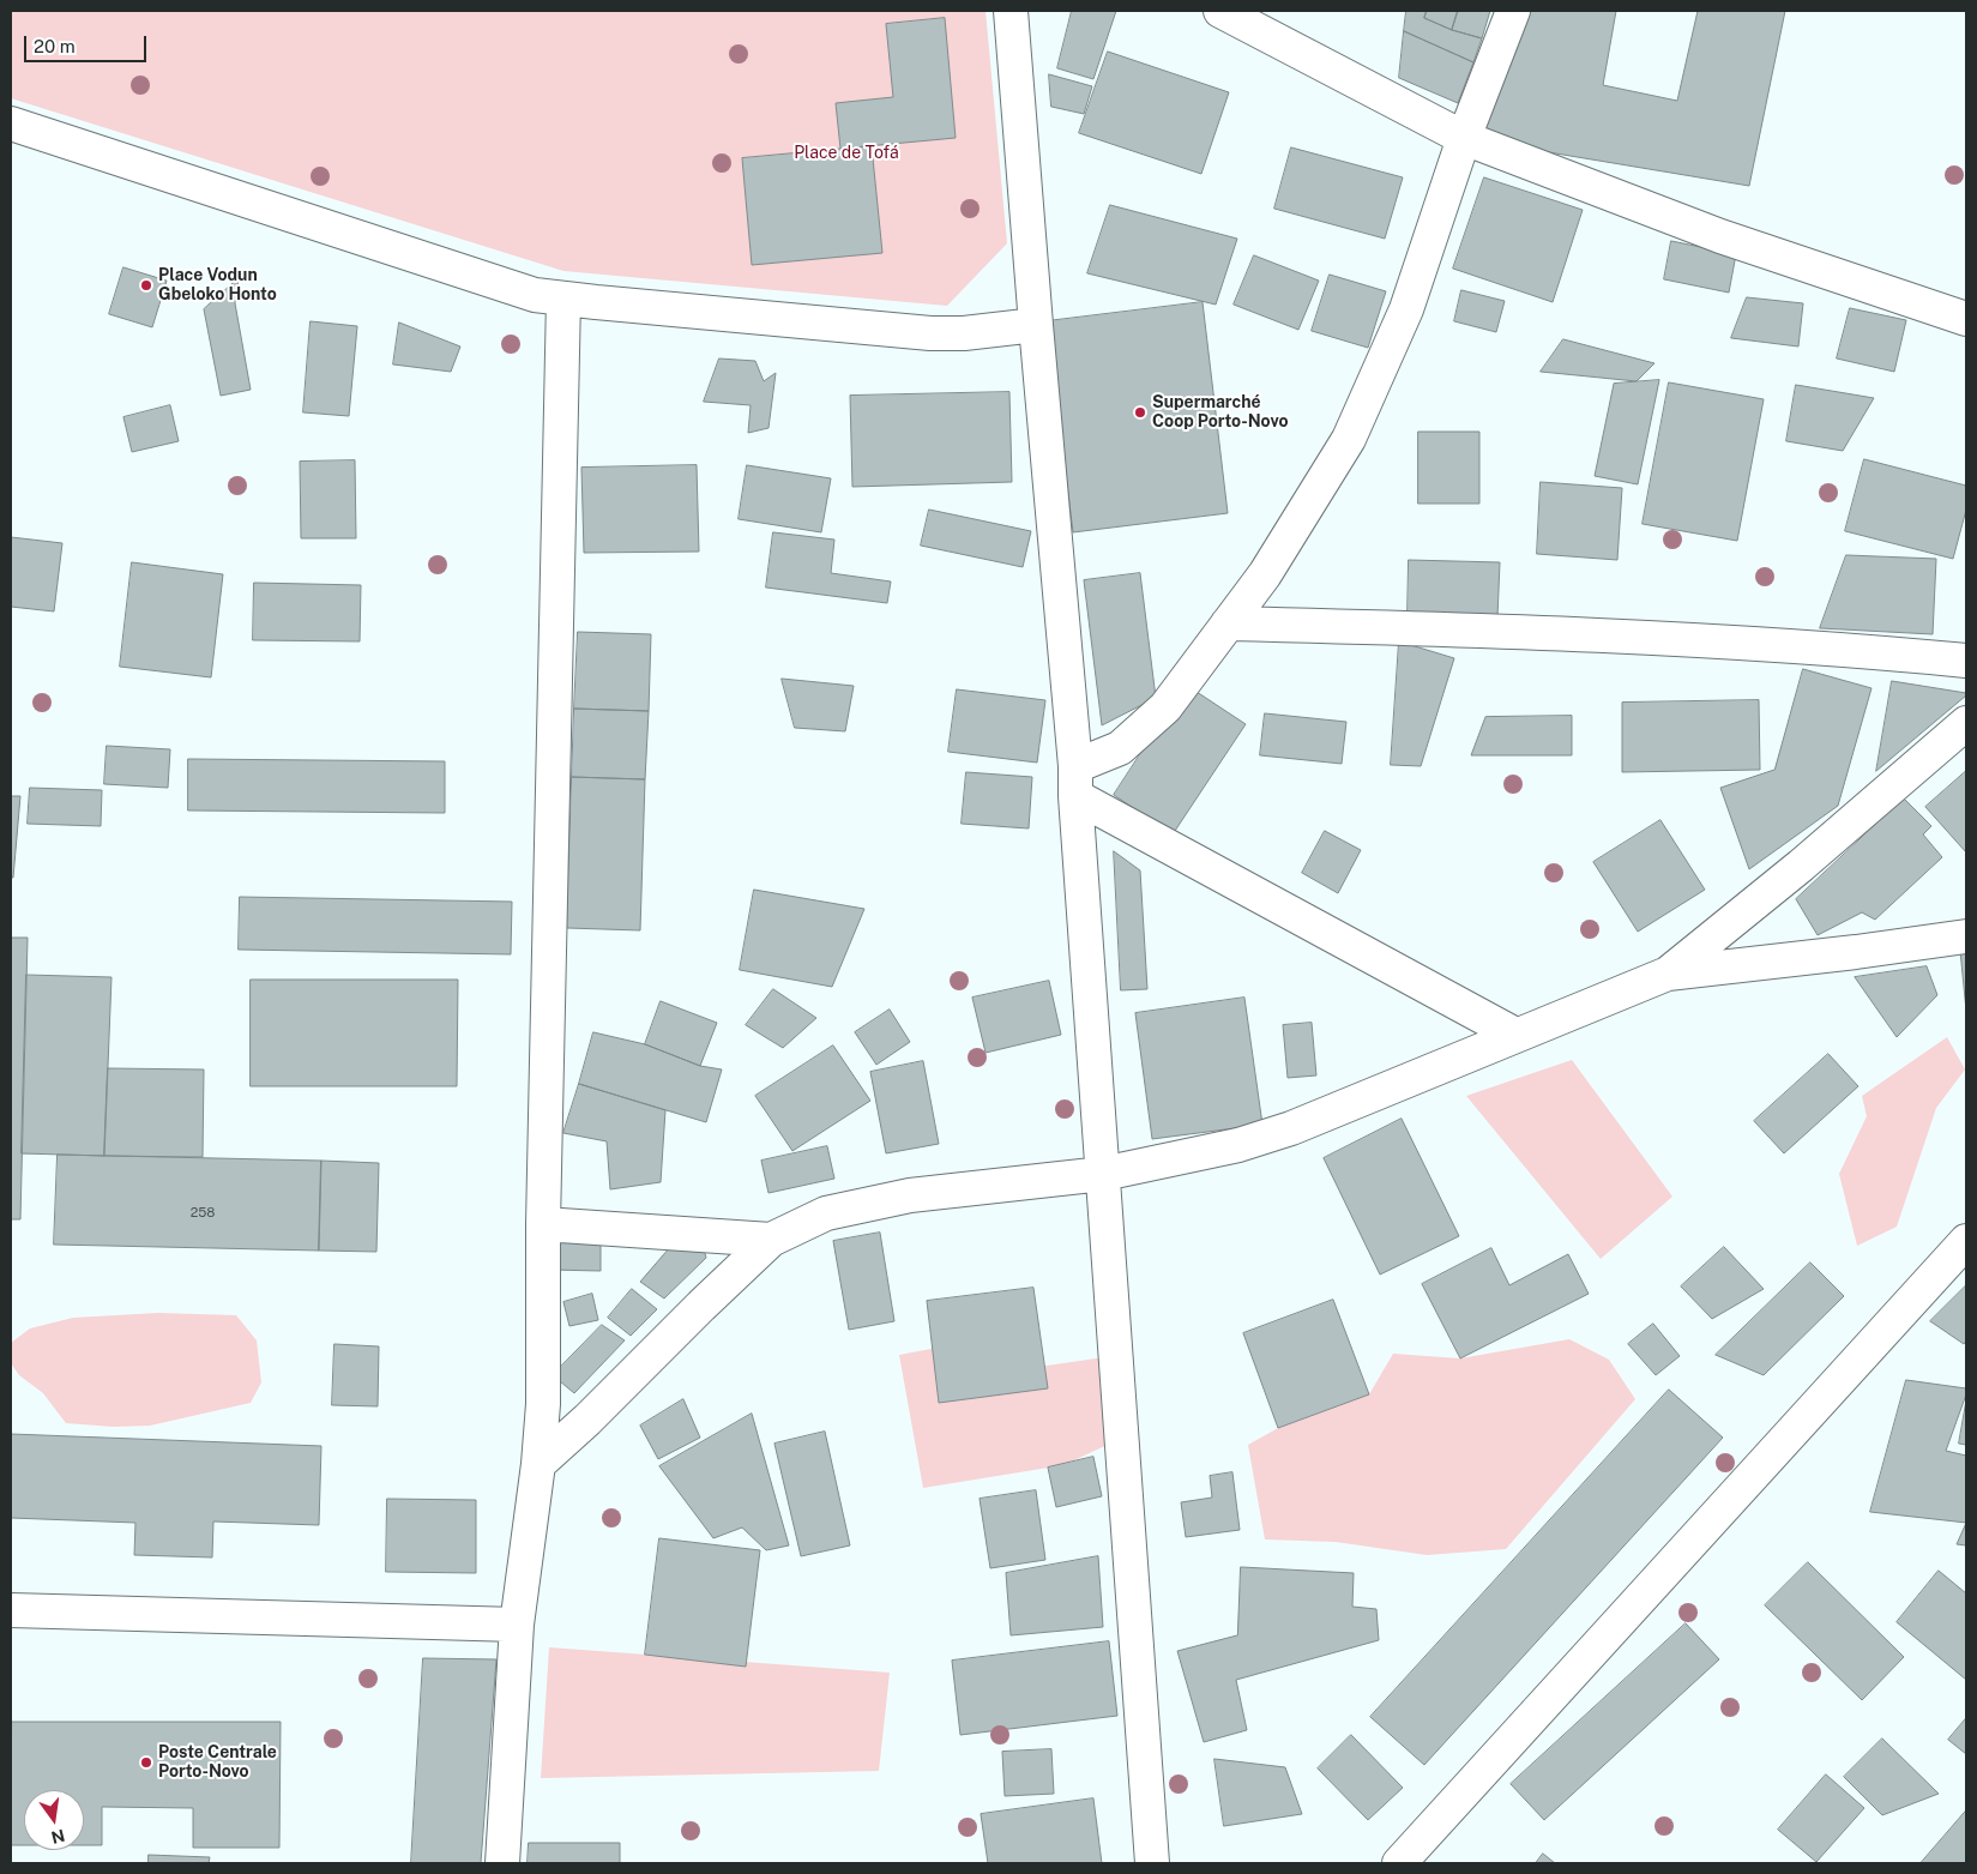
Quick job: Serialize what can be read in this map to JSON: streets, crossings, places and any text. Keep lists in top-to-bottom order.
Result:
{
  "parks": ["Place de Tofá"],
  "places": ["Place Vodun Gbeloko Honto", "Supermarché Coop Porto-Novo", "Poste Centrale Porto-Novo"],
  "house_numbers": ["258"],
  "scale_bar": "20 m",
  "north": "bottom"
}
